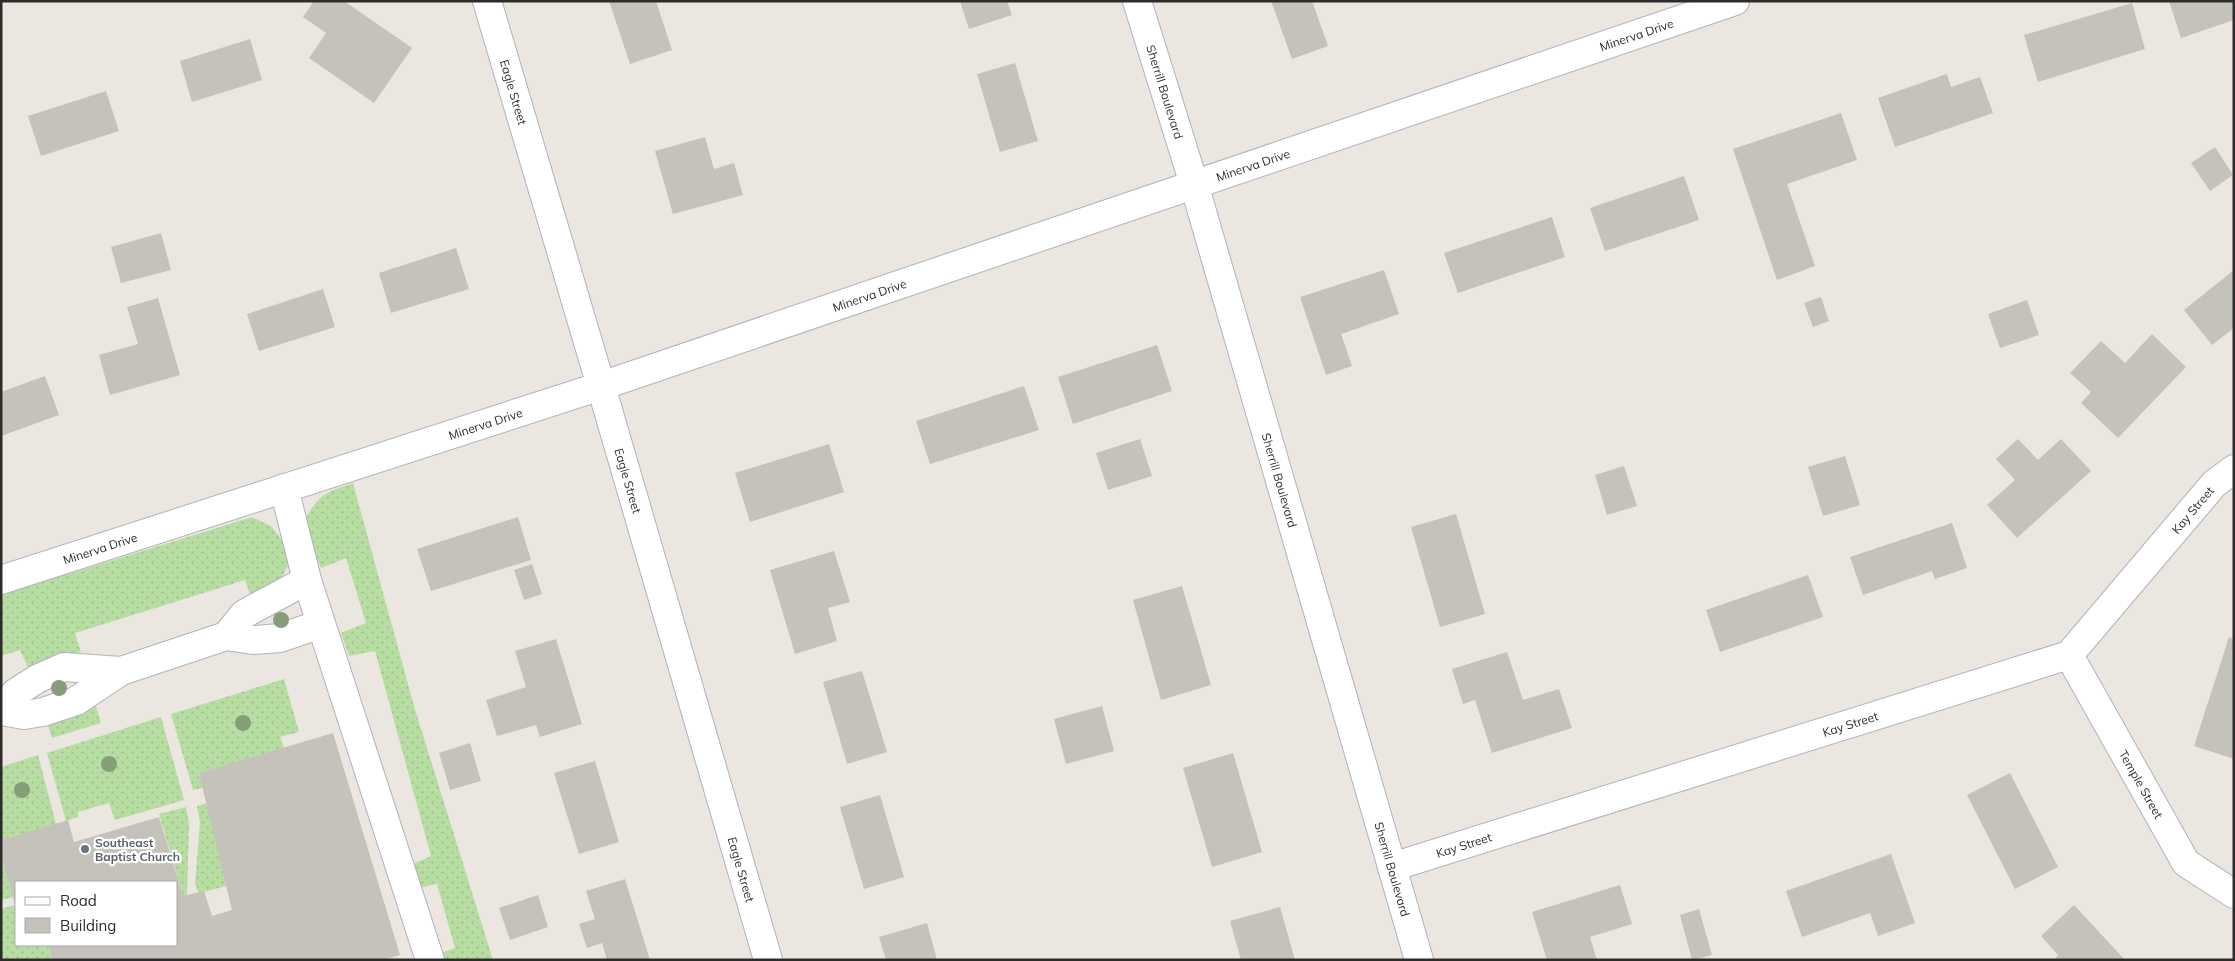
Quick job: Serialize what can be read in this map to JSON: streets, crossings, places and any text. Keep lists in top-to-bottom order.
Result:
{
  "streets": {
    "street": [
      "Minerva Drive",
      "Eagle Street",
      "Sherrill Boulevard",
      "Kay Street",
      "Temple Street"
    ]
  },
  "crossings": [
    ["Minerva Drive", "Eagle Street"],
    ["Minerva Drive", "Sherrill Boulevard"],
    ["Sherrill Boulevard", "Kay Street"],
    ["Kay Street", "Temple Street"]
  ],
  "places": ["Southeast Baptist Church"],
  "legend": ["Road", "Building"]
}
